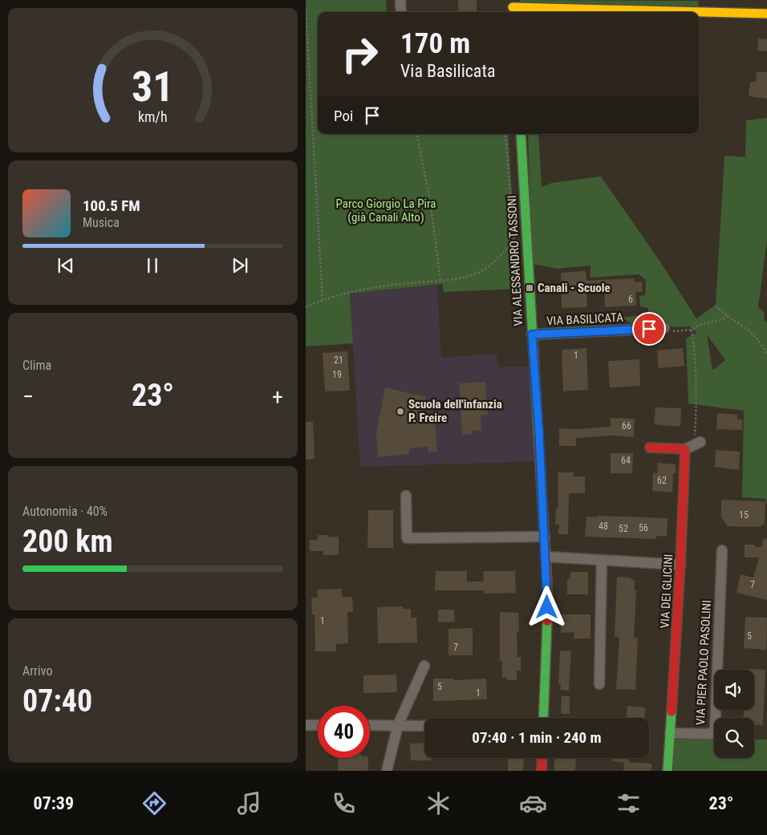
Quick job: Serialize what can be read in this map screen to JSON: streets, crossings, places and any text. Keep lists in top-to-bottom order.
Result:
{
  "streets": {
    "street": [
      "VIA ALESSANDRO TASSONI",
      "VIA BASILICATA",
      "VIA DEI GLICINI",
      "VIA PIER PAOLO PASOLINI"
    ]
  },
  "crossings": [
    ["VIA ALESSANDRO TASSONI", "VIA BASILICATA"],
    ["VIA DEI GLICINI", "VIA PIER PAOLO PASOLINI"]
  ],
  "parks": ["Parco Giorgio La Pira (già Canali Alto)"],
  "places": {
    "transit": ["Canali - Scuole"],
    "other": ["Scuola dell'infanzia P. Freire"]
  },
  "house_numbers": [
    "6",
    "1",
    "21",
    "19",
    "66",
    "64",
    "62",
    "15",
    "48",
    "56",
    "52",
    "7",
    "1",
    "5",
    "7",
    "5",
    "1"
  ],
  "page": {
    "turn": ["170 m", "Via Basilicata"],
    "then": "Poi",
    "song": ["100.5 FM", "Musica"],
    "tile": [
      "Clima",
      ["Autonomia · 40%", "200 km"],
      ["Arrivo", "07:40"]
    ],
    "heat": ["−", "23°", "+"],
    "limit": "40",
    "trip": "07:40 · 1 min · 240 m",
    "tabs": ["07:39", "23°"],
    "gauge": ["31", "km/h"]
  }
}
